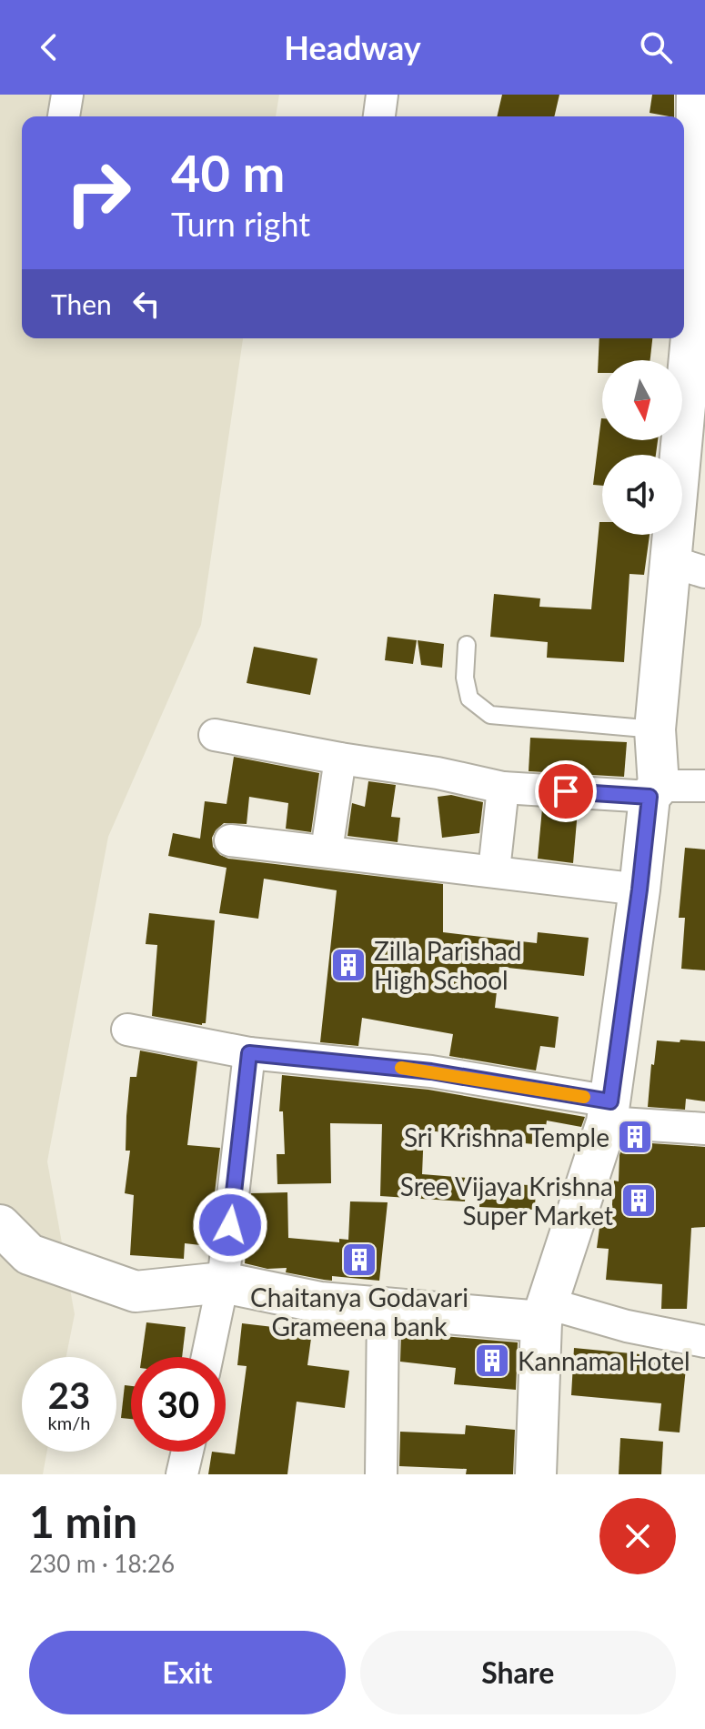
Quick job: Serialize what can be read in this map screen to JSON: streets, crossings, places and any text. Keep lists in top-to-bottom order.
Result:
{
  "places": {
    "building": [
      "Zilla Parishad High School",
      "Sri Krishna Temple",
      "Sree Vijaya Krishna Super Market",
      "Chaitanya Godavari Grameena bank",
      "Kannama Hotel"
    ]
  },
  "north": "bottom",
  "page": {
    "header": "Headway",
    "turn": ["40 m", "Turn right"],
    "then": "Then",
    "speed": "23 km/h",
    "limit": "30",
    "heading": ["1 min", "230 m · 18:26"],
    "buttons": ["Exit", "Share"]
  }
}
